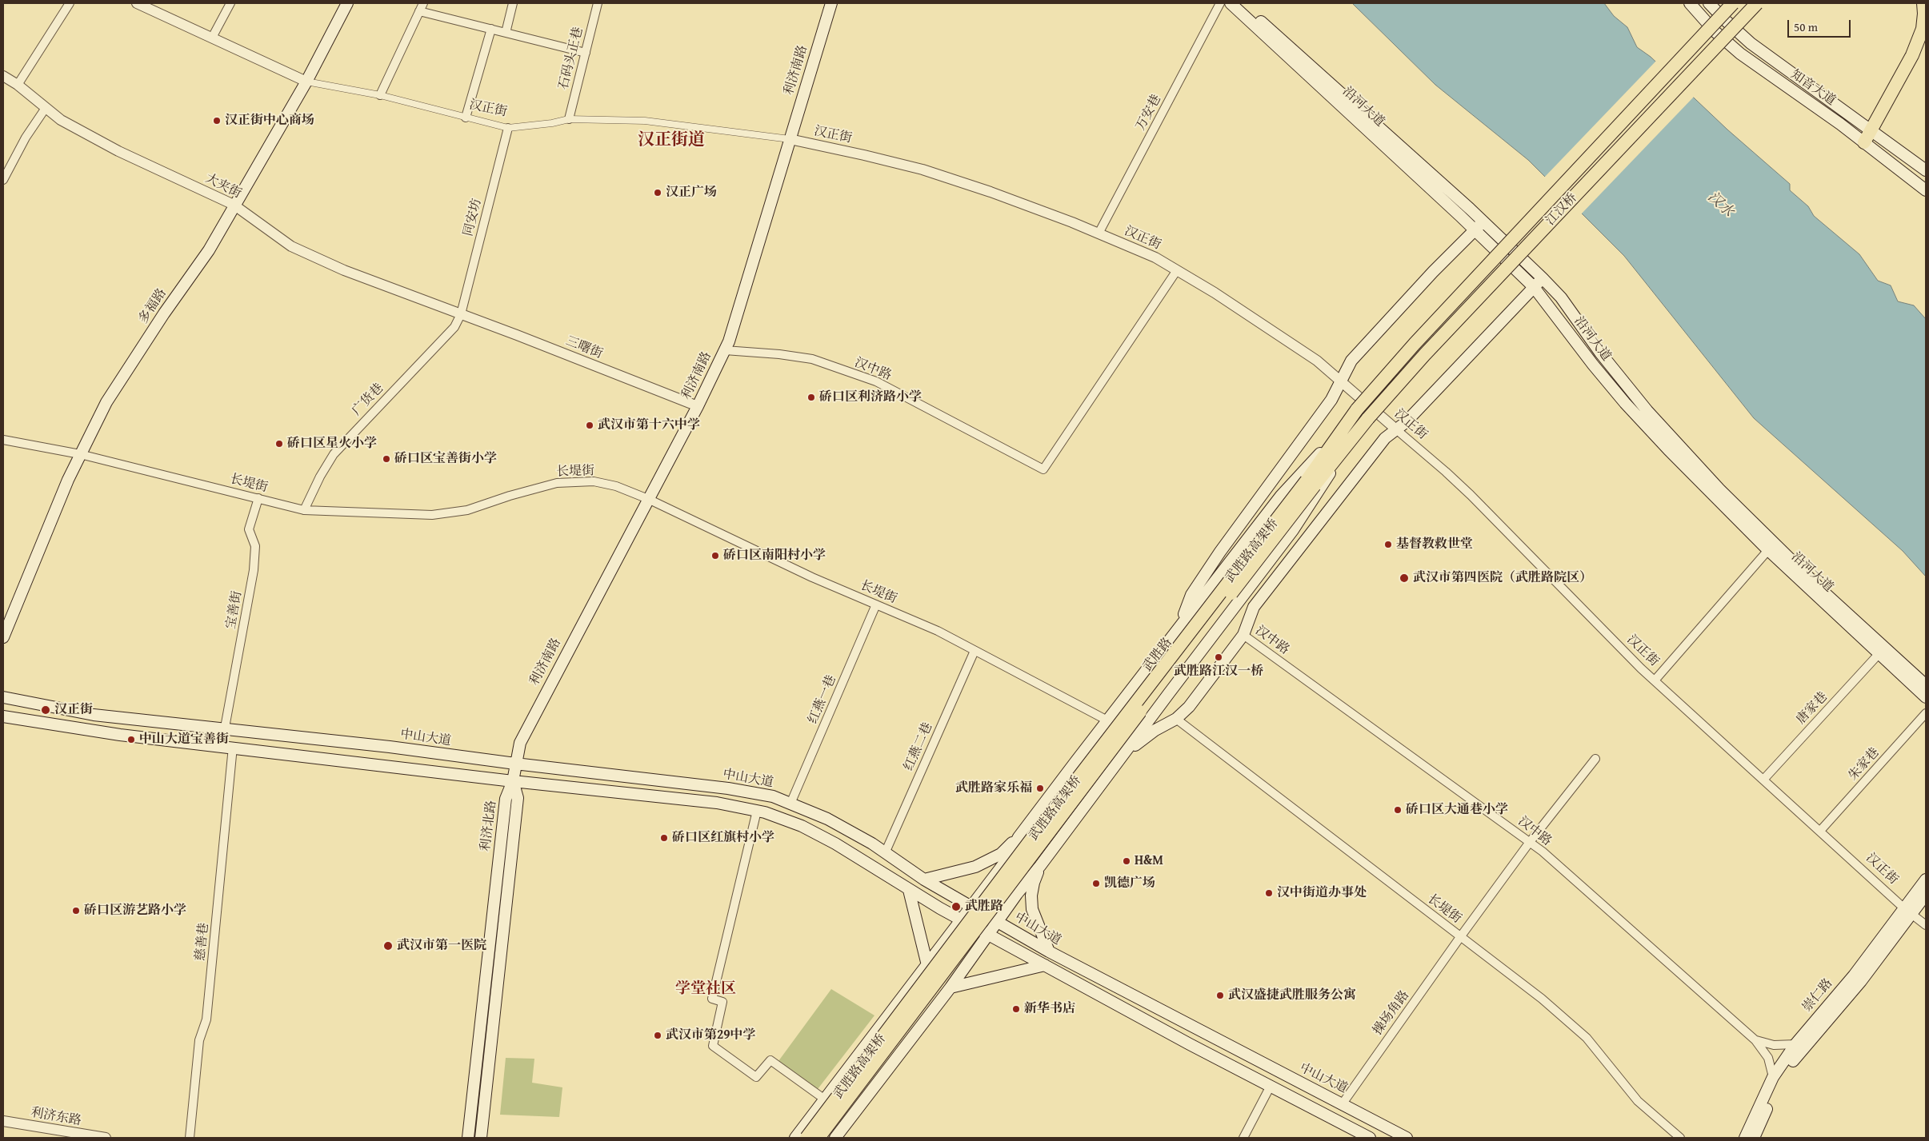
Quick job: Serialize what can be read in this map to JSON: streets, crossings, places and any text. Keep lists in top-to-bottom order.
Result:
{
  "streets": {
    "main road": [
      "利济南路",
      "知音大道",
      "沿河大道",
      "江汉桥",
      "多福路",
      "武胜路高架桥",
      "武胜路",
      "中山大道",
      "利济北路",
      "崇仁路"
    ],
    "street": [
      "石码头正巷",
      "汉正街",
      "万安巷",
      "大夹街",
      "同安坊",
      "三曙街",
      "汉中路",
      "广货巷",
      "长堤街",
      "宝善街",
      "红燕一巷",
      "唐家巷",
      "红燕二巷",
      "朱家巷",
      "慈善巷",
      "操场角路",
      "利济东路"
    ]
  },
  "crossings": [
    ["石码头正巷", "汉正街"],
    ["利济南路", "汉正街"],
    ["利济南路", "三曙街"],
    ["利济南路", "汉中路"],
    ["利济南路", "长堤街"],
    ["利济南路", "中山大道"],
    ["利济南路", "利济北路"],
    ["沿河大道", "唐家巷"],
    ["汉正街", "万安巷"],
    ["汉正街", "同安坊"],
    ["汉正街", "多福路"],
    ["汉正街", "汉中路"],
    ["汉正街", "唐家巷"],
    ["汉正街", "朱家巷"],
    ["汉正街", "崇仁路"],
    ["大夹街", "同安坊"],
    ["大夹街", "多福路"],
    ["大夹街", "三曙街"],
    ["大夹街", "广货巷"],
    ["江汉桥", "武胜路"],
    ["同安坊", "三曙街"],
    ["同安坊", "广货巷"],
    ["多福路", "长堤街"],
    ["三曙街", "广货巷"],
    ["汉中路", "崇仁路"],
    ["汉中路", "操场角路"],
    ["广货巷", "长堤街"],
    ["长堤街", "宝善街"],
    ["长堤街", "武胜路"],
    ["长堤街", "红燕一巷"],
    ["长堤街", "红燕二巷"],
    ["长堤街", "操场角路"],
    ["宝善街", "中山大道"],
    ["武胜路", "中山大道"],
    ["红燕一巷", "中山大道"],
    ["中山大道", "红燕二巷"],
    ["中山大道", "操场角路"]
  ],
  "districts": ["汉正街道", "学堂社区"],
  "water": ["汉水"],
  "places": [
    "汉正街中心商场",
    "汉正广场",
    "硚口区利济路小学",
    "武汉市第十六中学",
    "硚口区星火小学",
    "硚口区宝善街小学",
    "基督教救世堂",
    "硚口区南阳村小学",
    "武汉市第四医院（武胜路院区）",
    "武胜路江汉一桥",
    "汉正街",
    "中山大道宝善街",
    "武胜路家乐福",
    "硚口区大通巷小学",
    "硚口区红旗村小学",
    "H&M",
    "凯德广场",
    "汉中街道办事处",
    "武胜路",
    "硚口区游艺路小学",
    "武汉市第一医院",
    "武汉盛捷武胜服务公寓",
    "新华书店",
    "武汉市第29中学"
  ],
  "scale_bar": "50 m"
}
